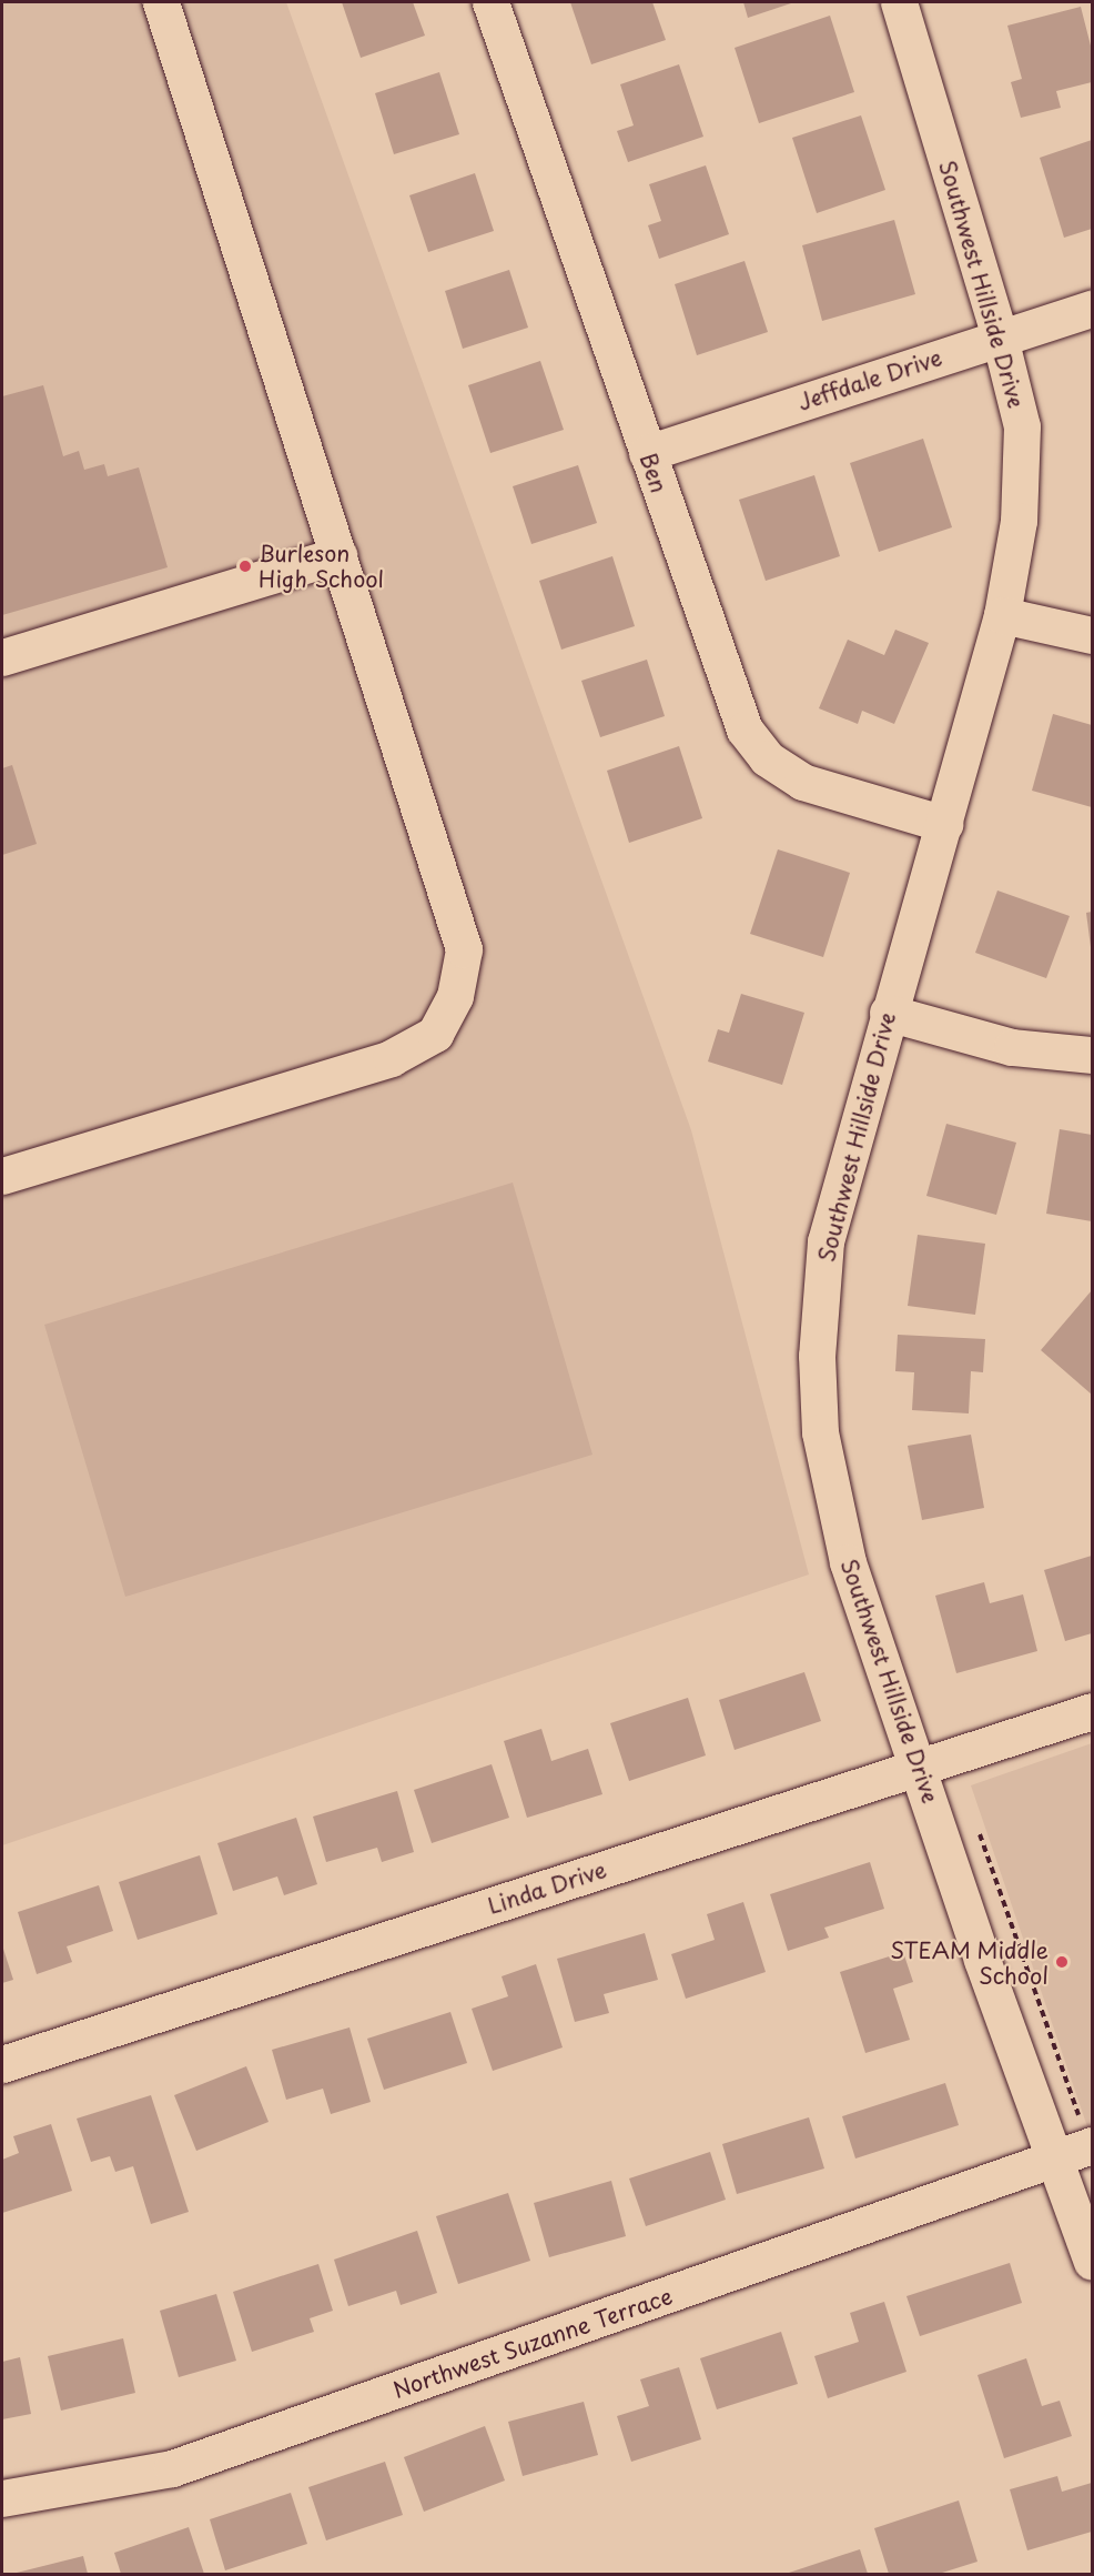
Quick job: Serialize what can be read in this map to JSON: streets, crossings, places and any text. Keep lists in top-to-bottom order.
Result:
{
  "streets": {
    "street": [
      "Southwest Hillside Drive",
      "Jeffdale Drive",
      "Ben",
      "Linda Drive",
      "Northwest Suzanne Terrace"
    ]
  },
  "crossings": [
    ["Southwest Hillside Drive", "Jeffdale Drive"],
    ["Southwest Hillside Drive", "Ben"],
    ["Southwest Hillside Drive", "Linda Drive"],
    ["Southwest Hillside Drive", "Northwest Suzanne Terrace"],
    ["Jeffdale Drive", "Ben"]
  ],
  "places": ["Burleson High School", "STEAM Middle School"]
}
